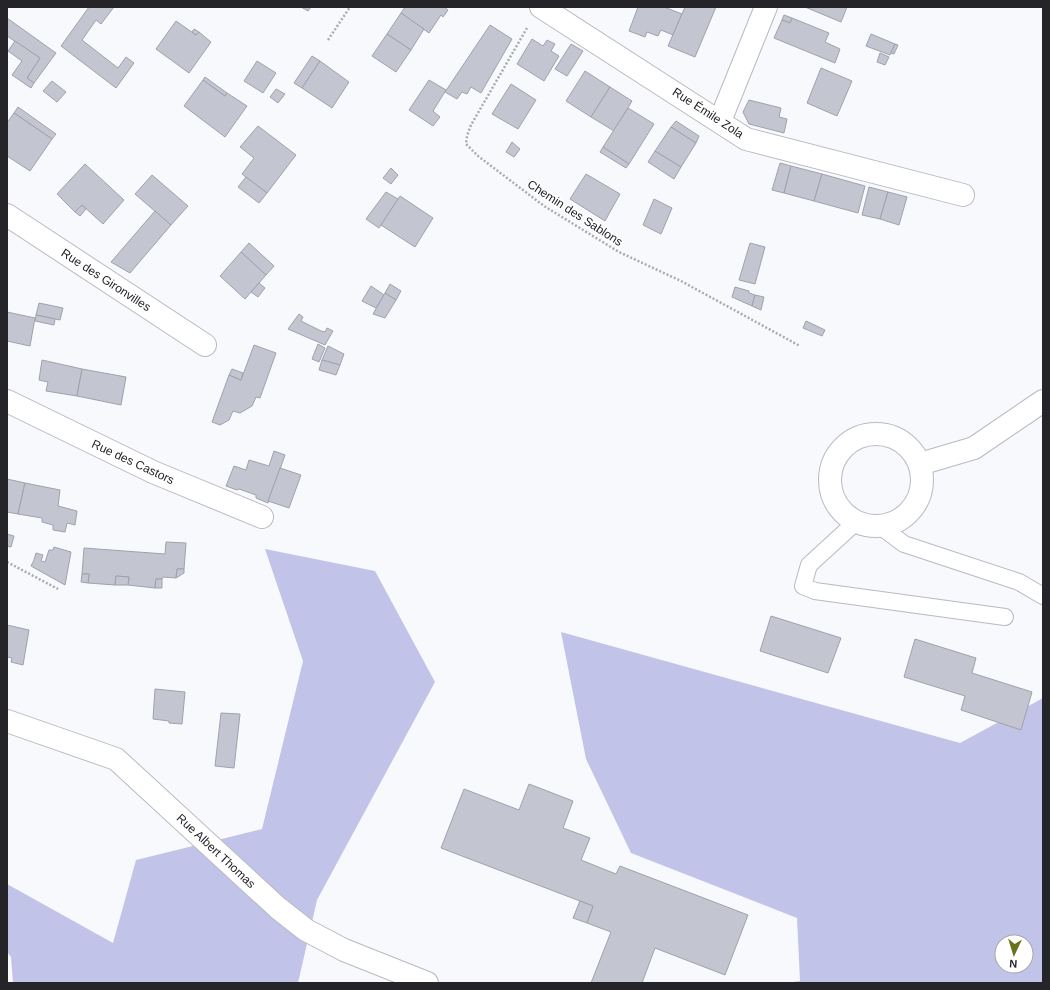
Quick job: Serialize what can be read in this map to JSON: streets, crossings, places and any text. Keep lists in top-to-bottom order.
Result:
{
  "streets": {
    "street": [
      "Rue Émile Zola",
      "Rue des Gironvilles",
      "Rue des Castors",
      "Rue Albert Thomas"
    ],
    "path": ["Chemin des Sablons"]
  },
  "north": "bottom"
}
